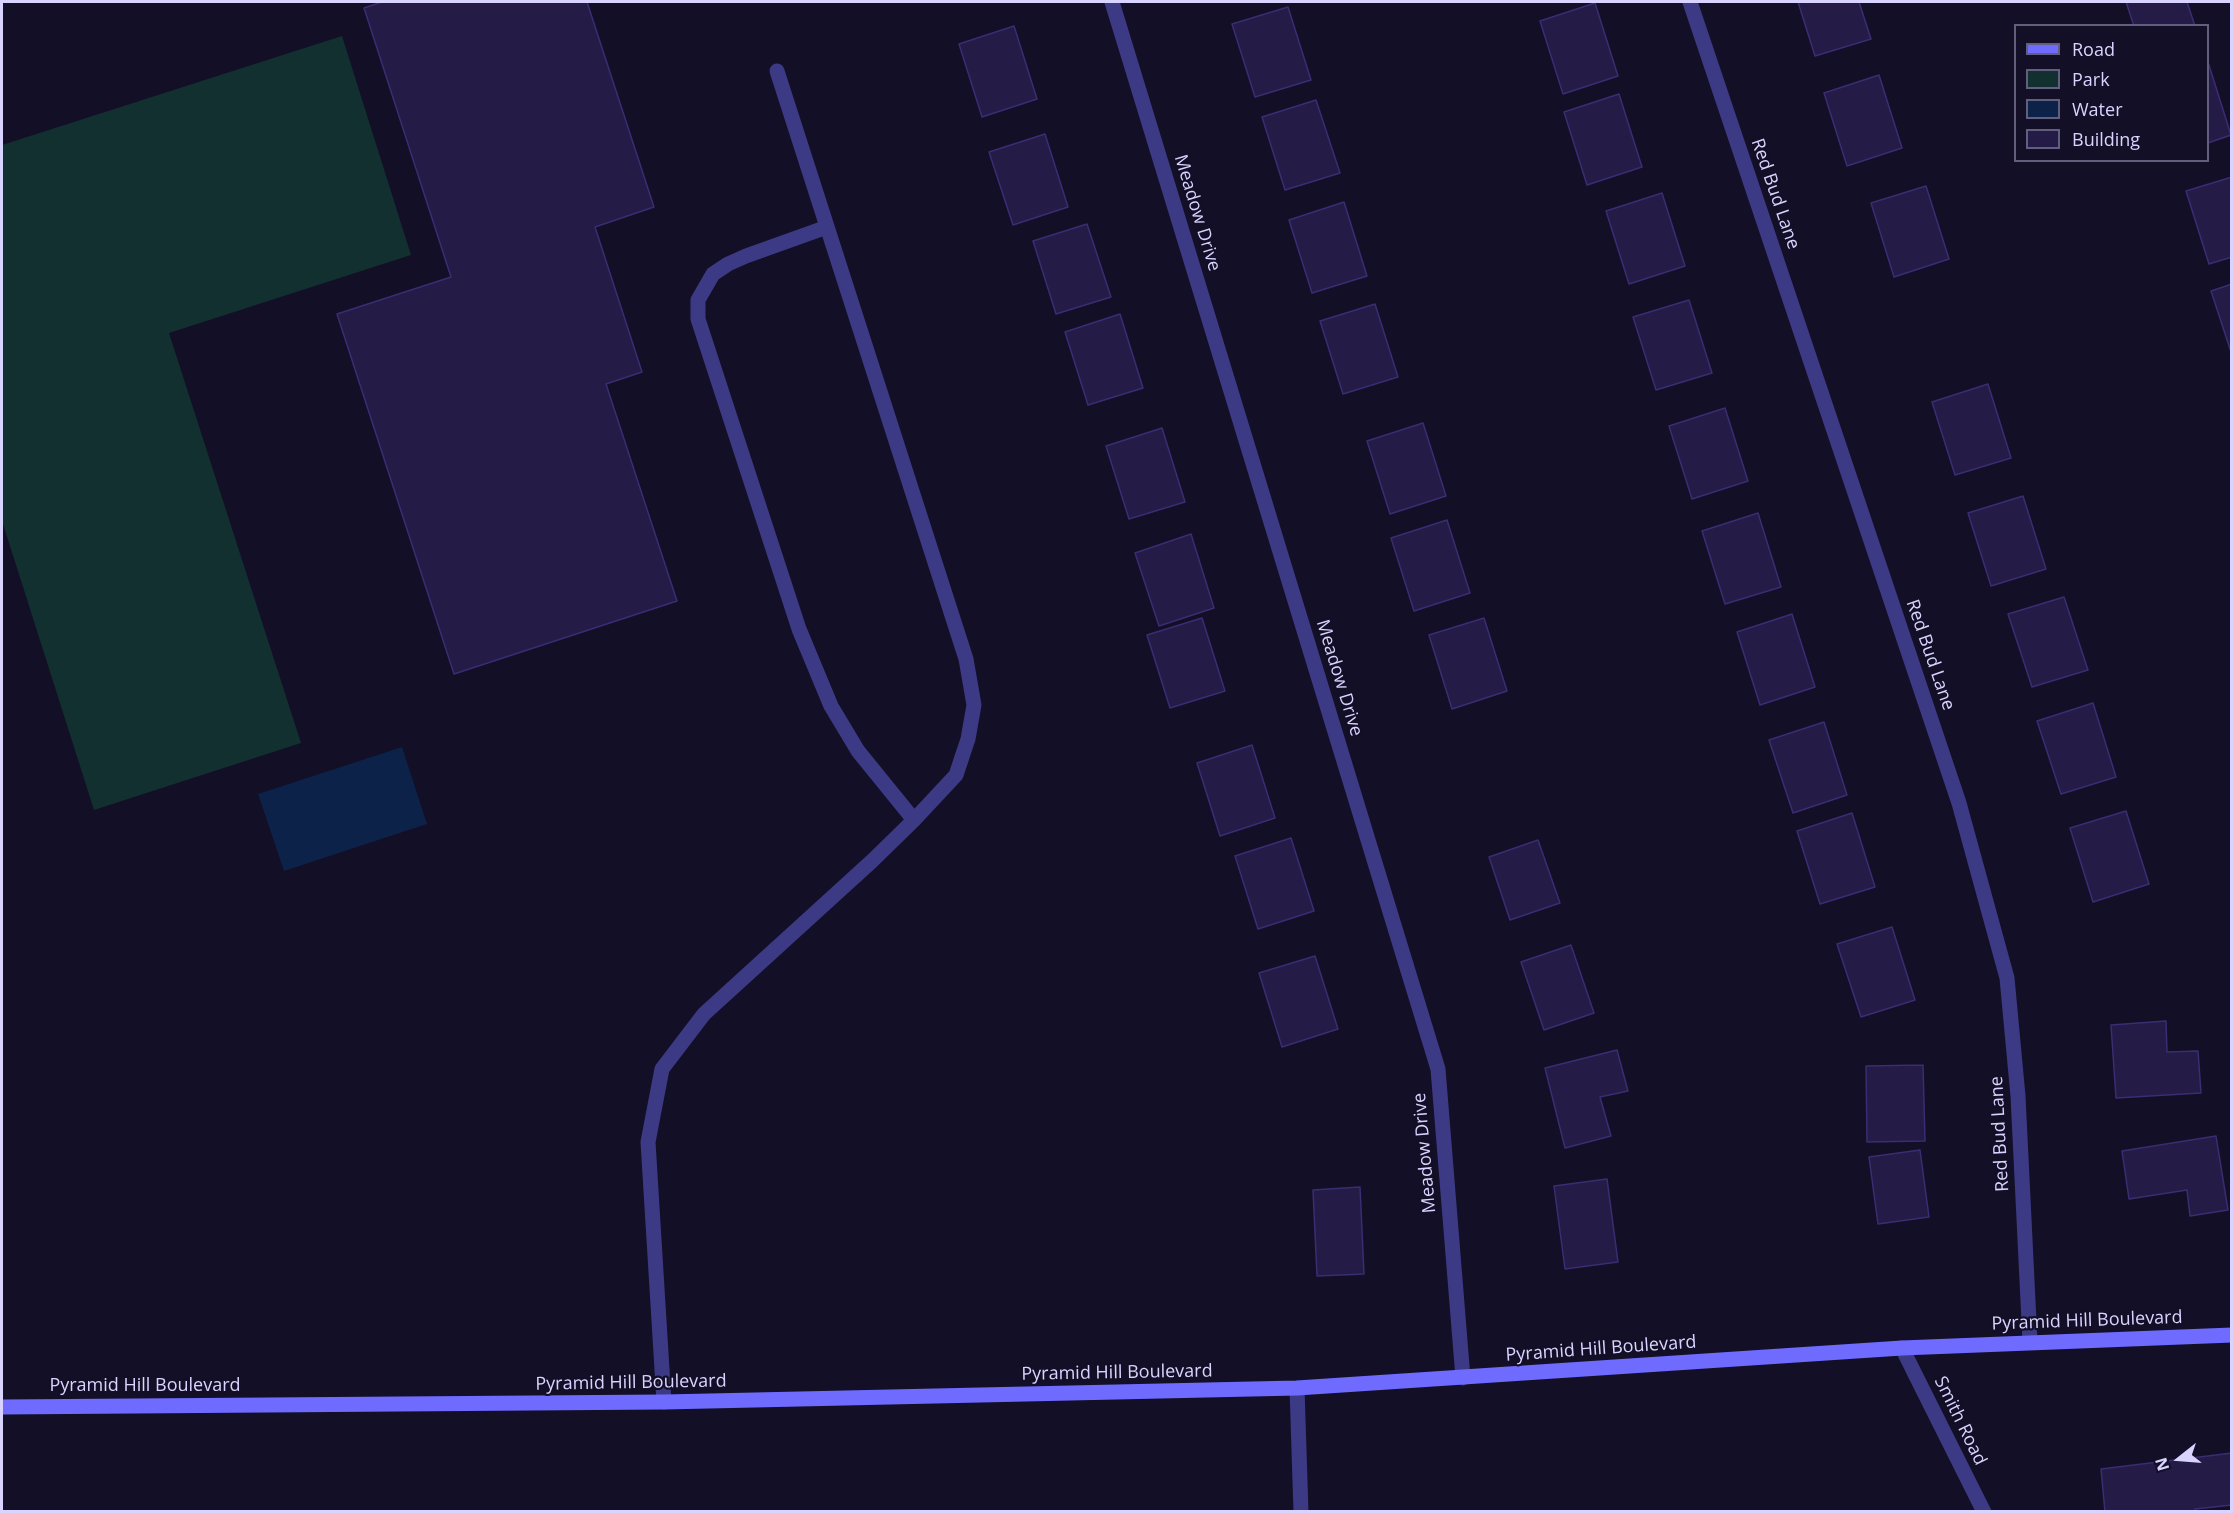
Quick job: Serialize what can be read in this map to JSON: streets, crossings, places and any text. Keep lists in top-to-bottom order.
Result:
{
  "streets": {
    "main road": ["Pyramid Hill Boulevard"],
    "street": ["Red Bud Lane", "Meadow Drive", "Smith Road"]
  },
  "crossings": [
    ["Red Bud Lane", "Pyramid Hill Boulevard"],
    ["Meadow Drive", "Pyramid Hill Boulevard"],
    ["Pyramid Hill Boulevard", "Smith Road"]
  ],
  "legend": [
    "Road",
    "Park",
    "Water",
    "Building"
  ],
  "north": "left"
}
